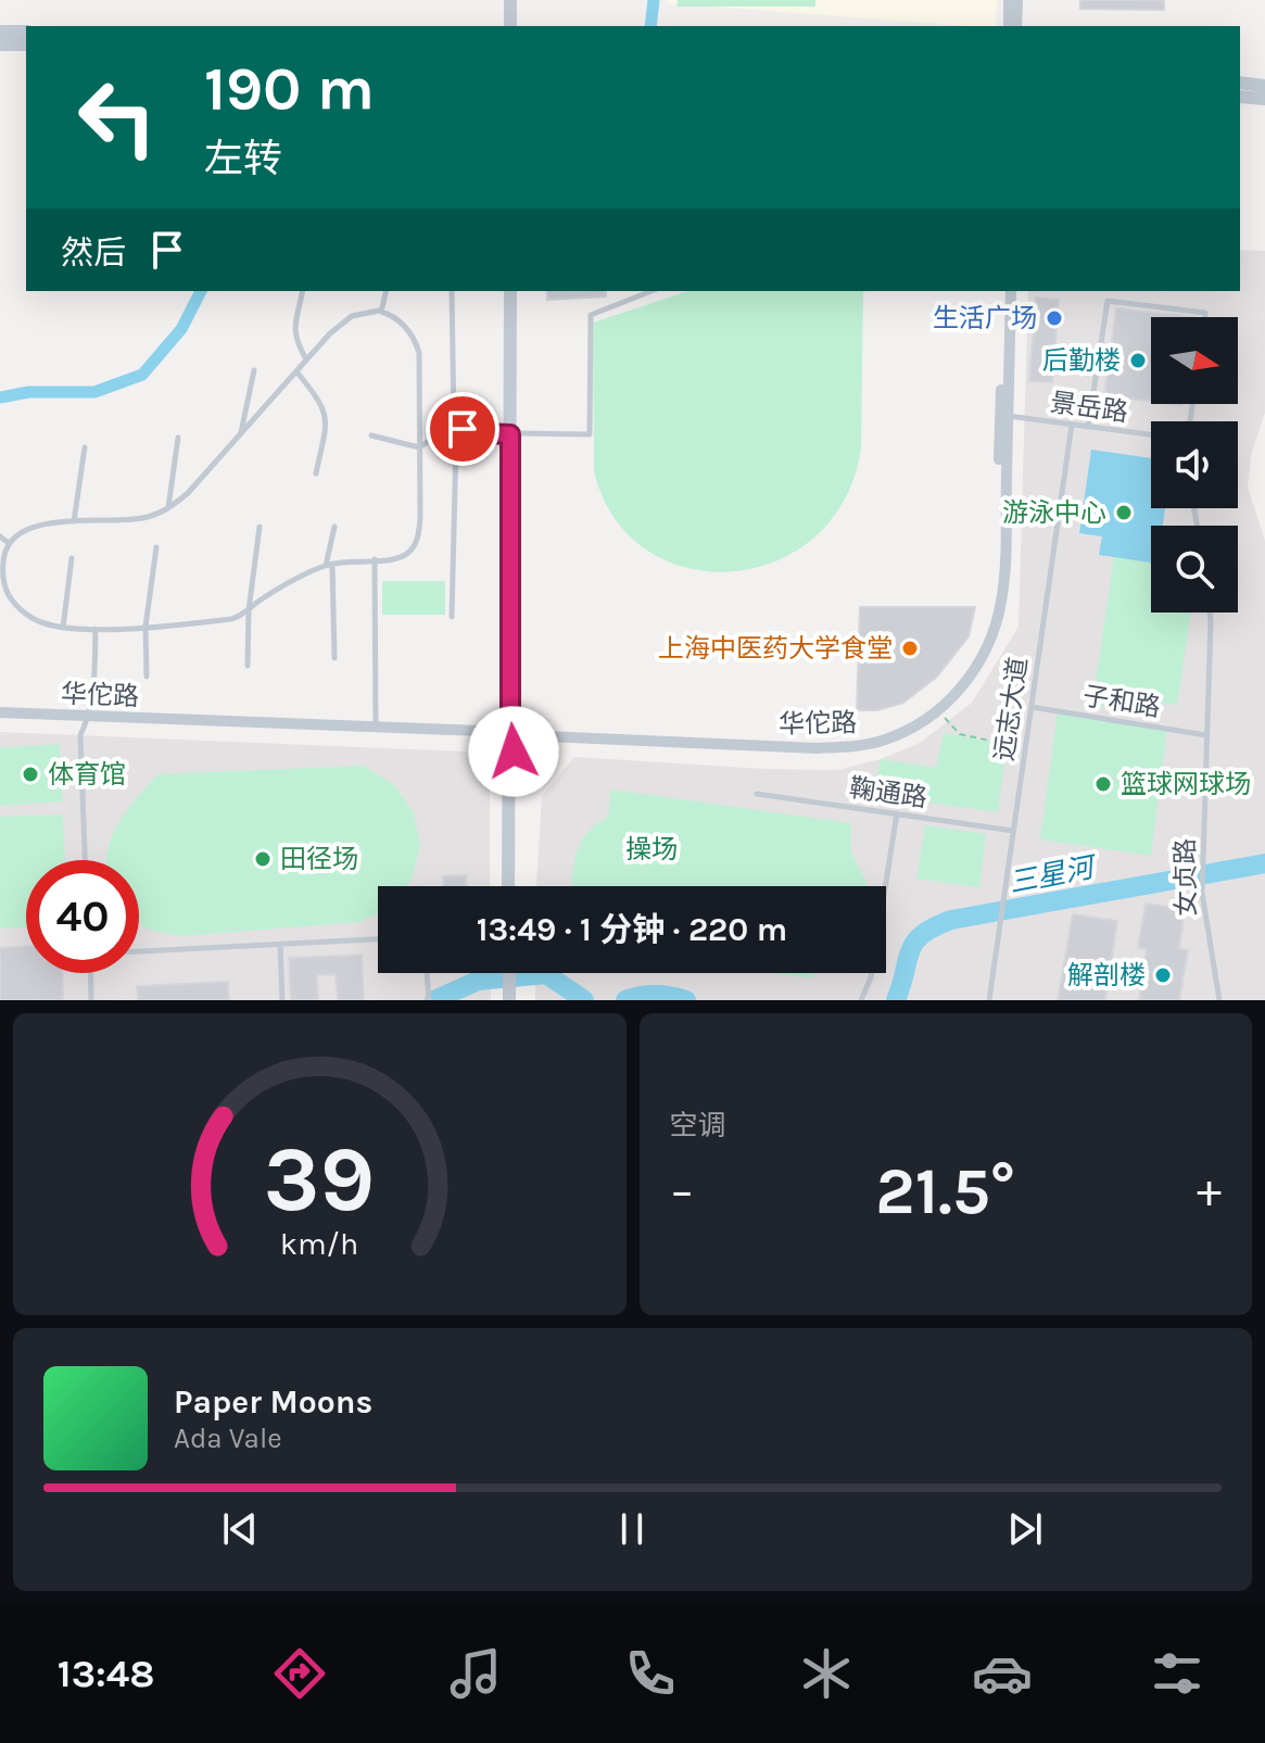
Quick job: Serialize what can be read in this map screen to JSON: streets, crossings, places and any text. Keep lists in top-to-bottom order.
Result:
{
  "streets": {
    "street": ["华佗路"],
    "lane": [
      "景岳路",
      "子和路",
      "远志大道",
      "鞠通路",
      "女贞路"
    ]
  },
  "crossings": [
    ["景岳路", "华佗路"],
    ["景岳路", "远志大道"],
    ["子和路", "远志大道"],
    ["子和路", "女贞路"],
    ["远志大道", "鞠通路"]
  ],
  "water": ["三星河"],
  "parks": ["操场"],
  "places": [
    "生活广场",
    "后勤楼",
    "游泳中心",
    "上海中医药大学食堂",
    "体育馆",
    "篮球网球场",
    "田径场",
    "解剖楼"
  ],
  "north": "right",
  "page": {
    "turn": ["190 m", "左转"],
    "then": "然后",
    "limit": "40",
    "trip": "13:49 · 1 分钟 · 220 m",
    "tile": "空调",
    "heat": ["−", "21.5°", "+"],
    "song": ["Paper Moons", "Ada Vale"],
    "tabs": "13:48",
    "gauge": ["39", "km/h"]
  }
}
